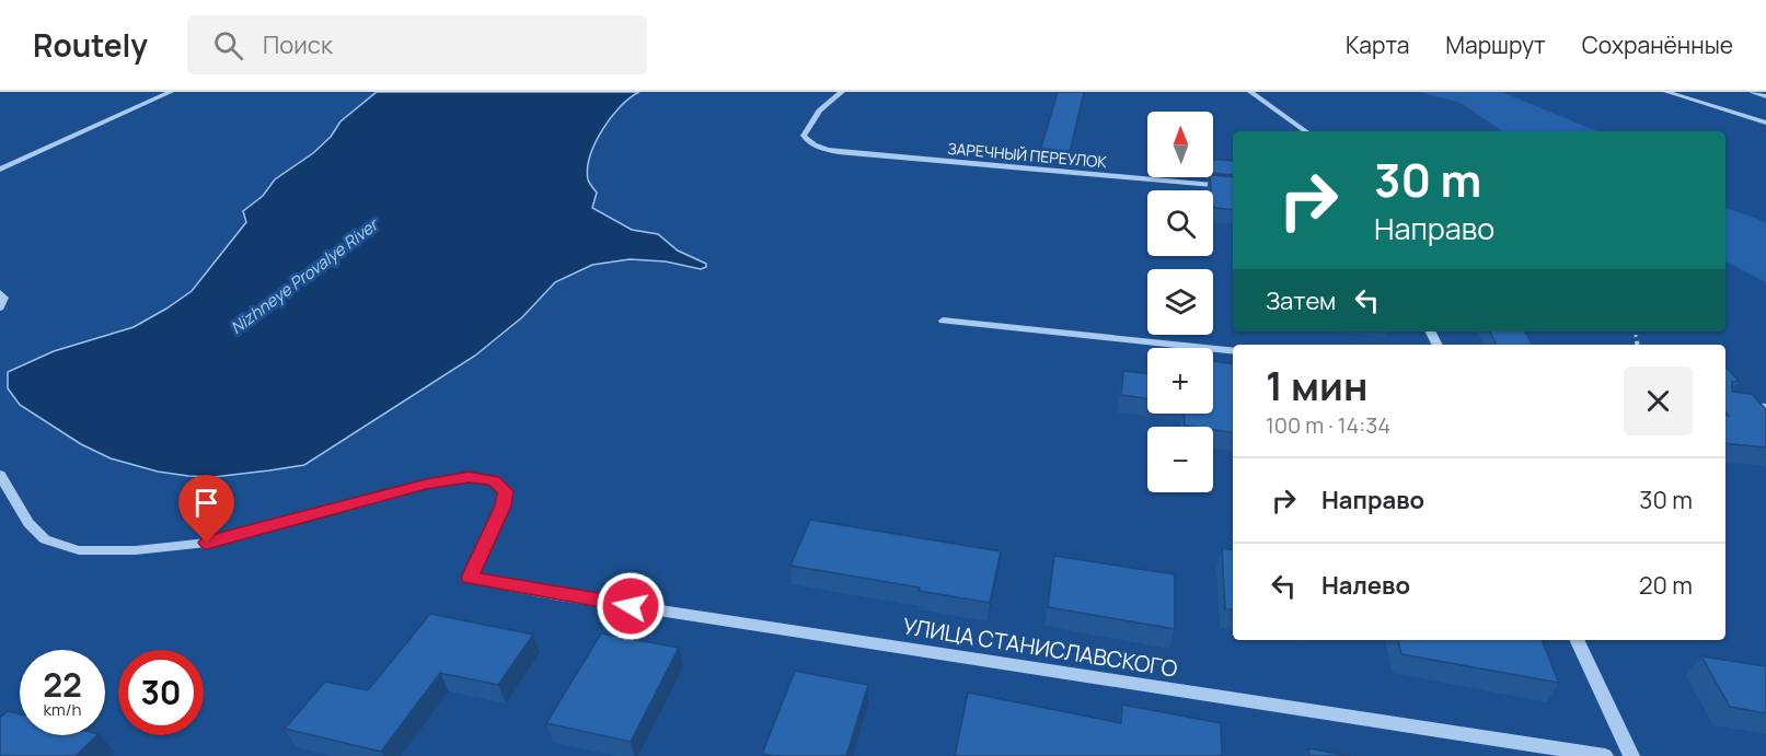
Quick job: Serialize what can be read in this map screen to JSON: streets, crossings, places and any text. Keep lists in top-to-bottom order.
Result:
{
  "streets": {
    "street": ["ЗАРЕЧНЫЙ ПЕРЕУЛОК", "УЛИЦА СТАНИСЛАВСКОГО"]
  },
  "water": ["Nizhneye Provalye River"],
  "north": "top",
  "page": {
    "header": "Routely",
    "search": "Поиск",
    "nav": ["Карта", "Маршрут", "Сохранённые"],
    "map_buttons": ["+", "−"],
    "turn": ["30 m", "Направо"],
    "then": "Затем",
    "heading": ["1 мин", "100 m · 14:34"],
    "list": [
      {
        "name": "Направо",
        "value": "30 m"
      },
      {
        "name": "Налево",
        "value": "20 m"
      }
    ],
    "speed": "22 km/h",
    "limit": "30"
  }
}
